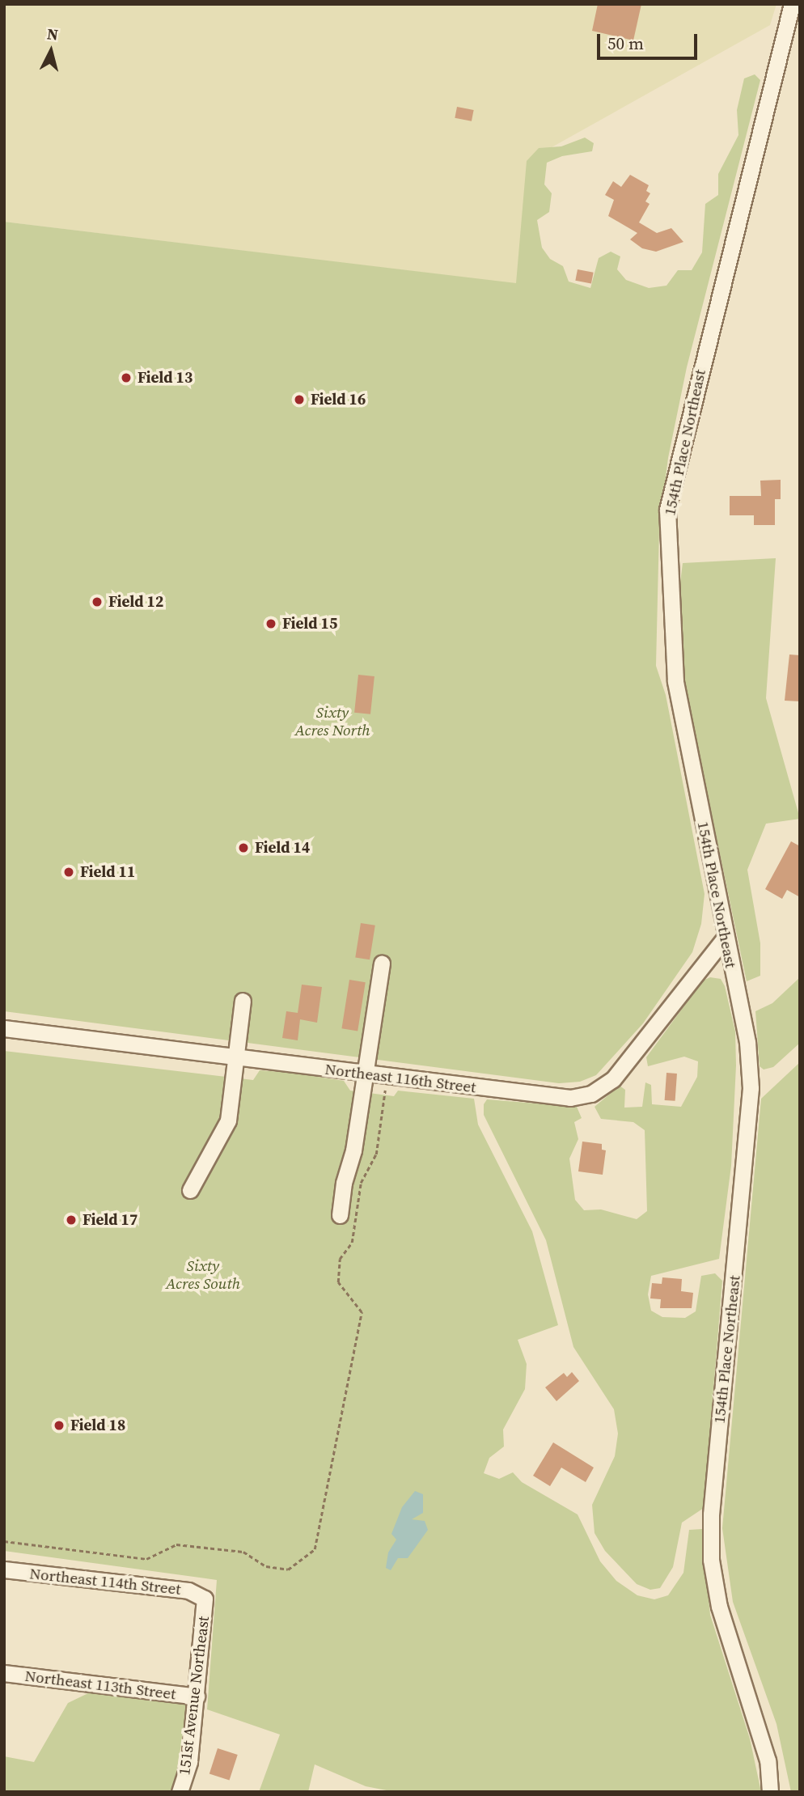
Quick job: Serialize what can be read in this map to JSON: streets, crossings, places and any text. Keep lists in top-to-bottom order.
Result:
{
  "streets": {
    "street": [
      "154th Place Northeast",
      "Northeast 116th Street",
      "Northeast 114th Street",
      "Northeast 113th Street",
      "151st Avenue Northeast"
    ]
  },
  "crossings": [
    ["154th Place Northeast", "Northeast 116th Street"],
    ["Northeast 114th Street", "151st Avenue Northeast"],
    ["Northeast 113th Street", "151st Avenue Northeast"]
  ],
  "parks": ["Sixty Acres North", "Sixty Acres South"],
  "places": [
    "Field 13",
    "Field 16",
    "Field 12",
    "Field 15",
    "Field 14",
    "Field 11",
    "Field 17",
    "Field 18"
  ],
  "scale_bar": "50 m",
  "north": "top"
}
